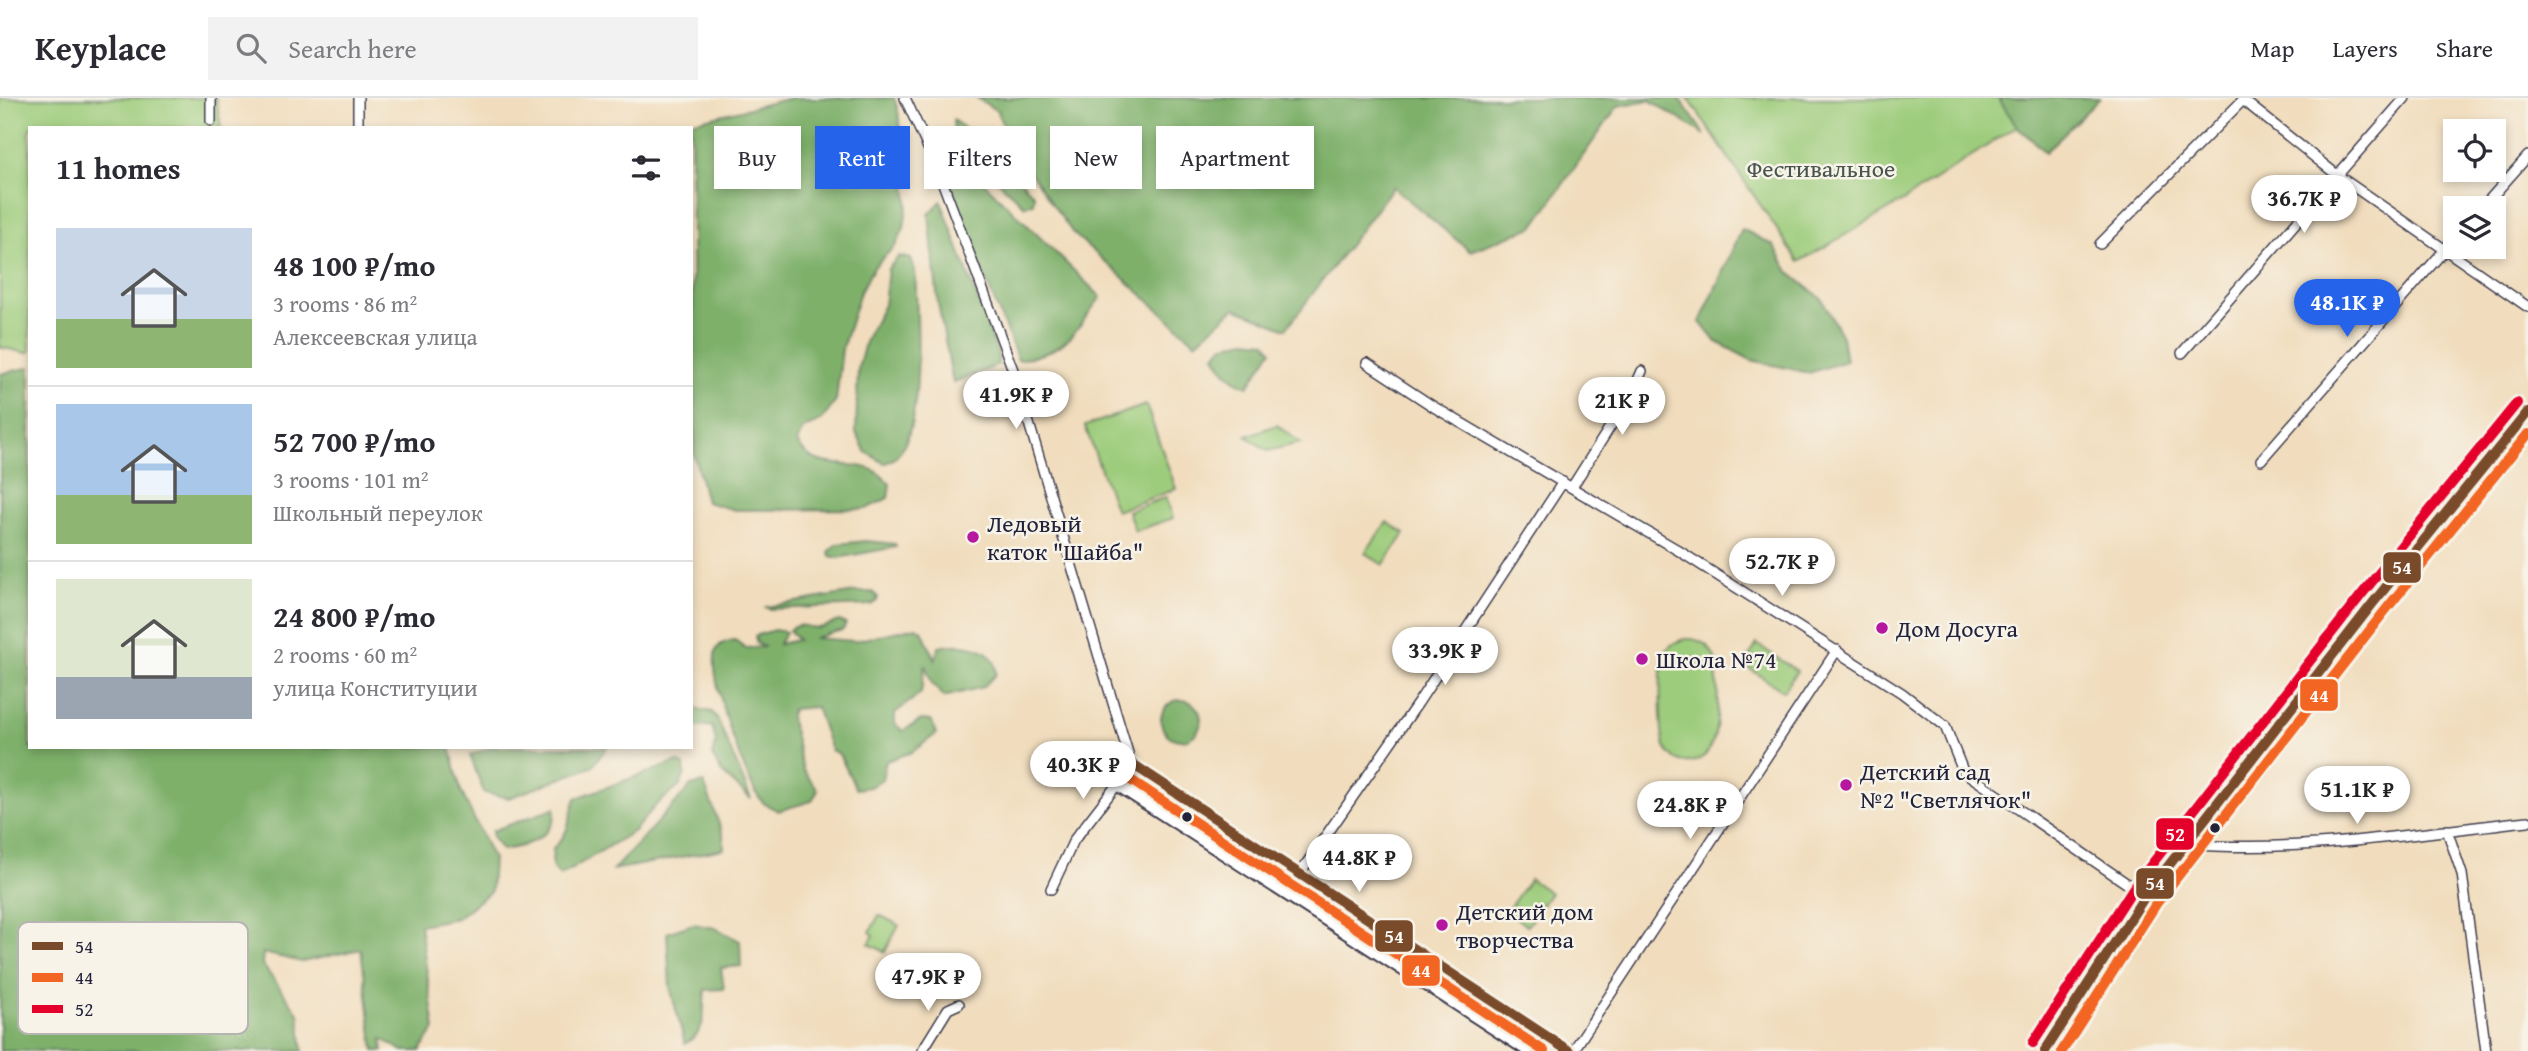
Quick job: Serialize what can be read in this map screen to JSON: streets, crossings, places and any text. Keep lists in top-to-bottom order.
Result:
{
  "parks": ["Фестивальное"],
  "places": [
    "Ледовый каток \"Шайба\"",
    "Дом Досуга",
    "Школа №74",
    "Детский сад №2 \"Светлячок\"",
    "Детский дом творчества"
  ],
  "lines": ["transit line 52", "transit line 54", "transit line 44"],
  "legend": ["54", "44", "52"],
  "page": {
    "header": "Keyplace",
    "search": "Search here",
    "nav": ["Map", "Layers", "Share"],
    "chip": [
      "Buy",
      "Rent",
      "Filters",
      "New",
      "Apartment"
    ],
    "heading": "11 homes",
    "price": [
      "36.7K ₽",
      "48.1K ₽",
      "41.9K ₽",
      "21K ₽",
      "52.7K ₽",
      "33.9K ₽",
      "40.3K ₽",
      "51.1K ₽",
      "24.8K ₽",
      "44.8K ₽",
      "47.9K ₽"
    ],
    "list": [
      {
        "name": "48 100 ₽/mo",
        "note": "3 rooms · 86 m² · Алексеевская улица"
      },
      {
        "name": "52 700 ₽/mo",
        "note": "3 rooms · 101 m² · Школьный переулок"
      },
      {
        "name": "24 800 ₽/mo",
        "note": "2 rooms · 60 m² · улица Конституции"
      }
    ]
  }
}
